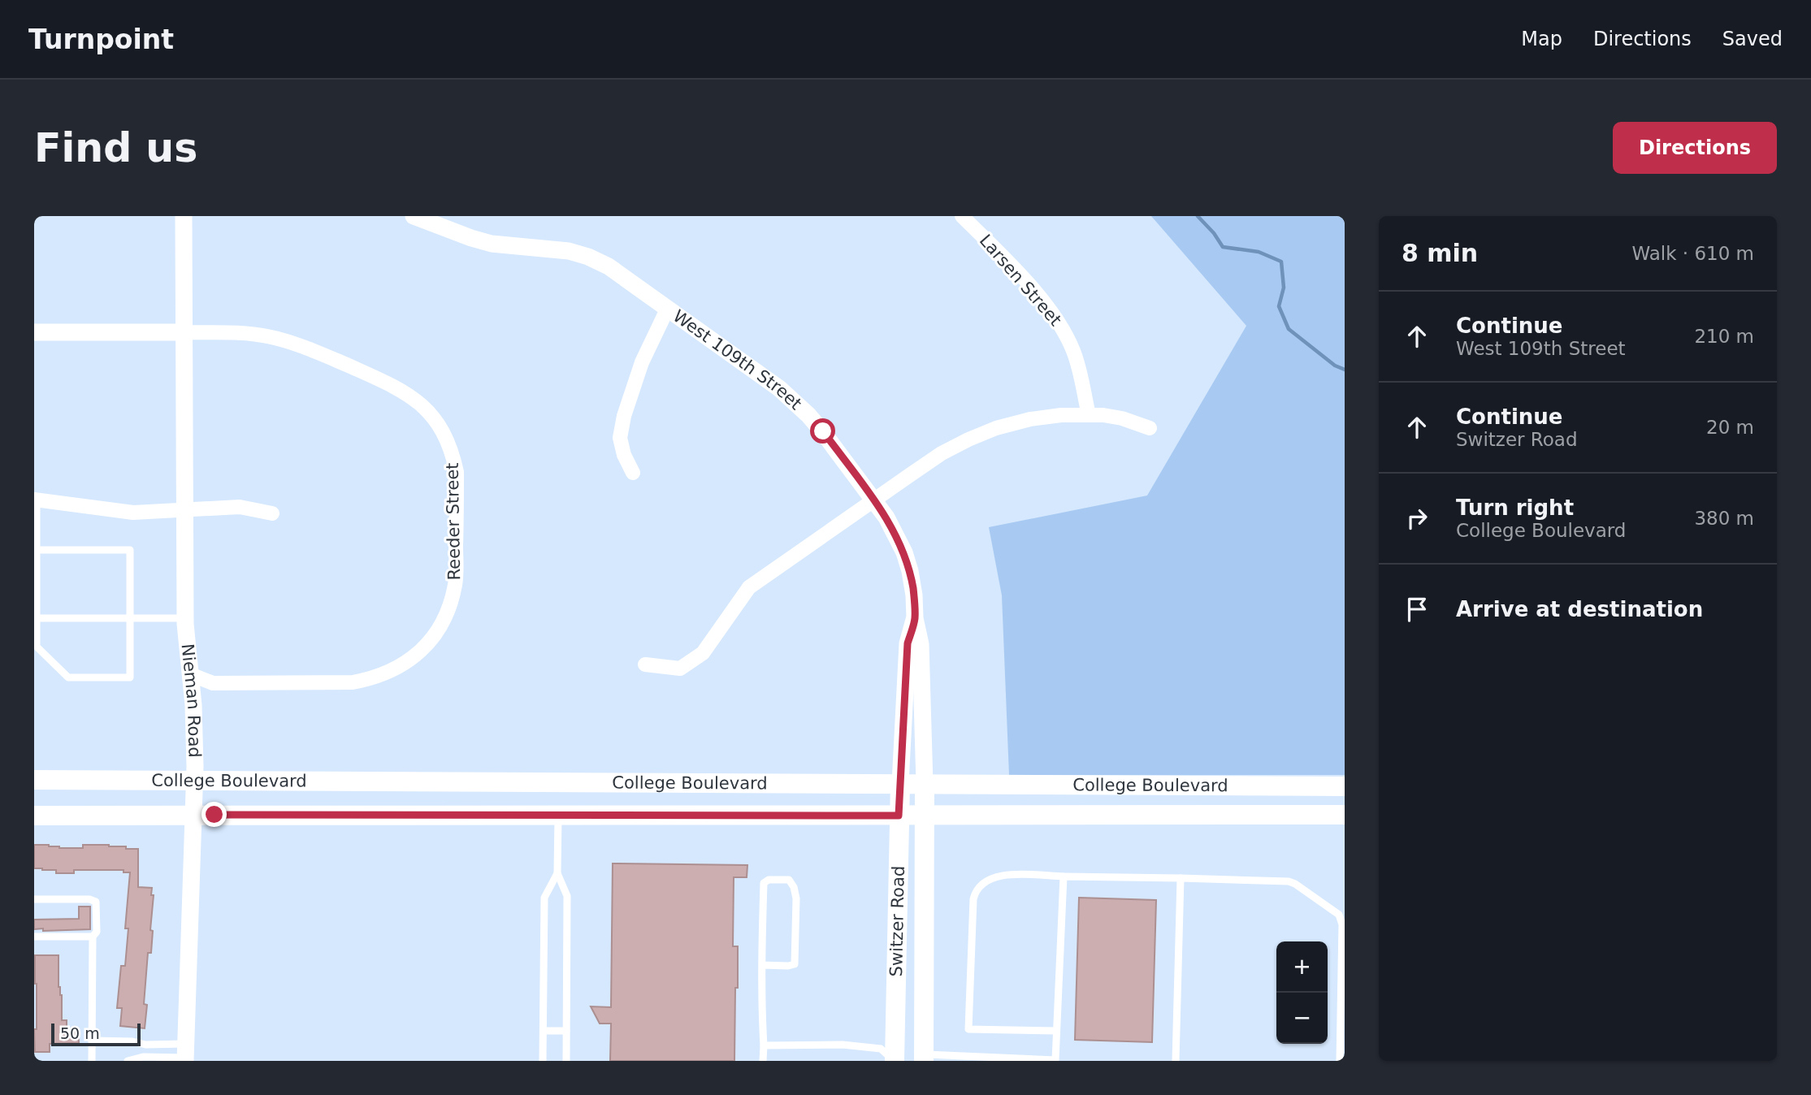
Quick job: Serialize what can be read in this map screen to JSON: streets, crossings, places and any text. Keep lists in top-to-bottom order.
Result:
{
  "streets": {
    "main road": ["College Boulevard", "Switzer Road"],
    "street": [
      "Larsen Street",
      "West 109th Street",
      "Reeder Street",
      "Nieman Road"
    ]
  },
  "crossings": [
    ["West 109th Street", "College Boulevard"],
    ["West 109th Street", "Switzer Road"],
    ["Reeder Street", "Nieman Road"],
    ["Nieman Road", "College Boulevard"],
    ["College Boulevard", "Switzer Road"]
  ],
  "scale_bar": "50 m",
  "page": {
    "header": "Turnpoint",
    "nav": ["Map", "Directions", "Saved"],
    "buttons": "Directions",
    "title": "Find us",
    "heading": ["8 min", "Walk · 610 m"],
    "list": [
      ["Continue", "West 109th Street", "210 m"],
      ["Continue", "Switzer Road", "20 m"],
      ["Turn right", "College Boulevard", "380 m"],
      "Arrive at destination"
    ],
    "map_buttons": ["+", "−"],
    "scale": "50 m"
  }
}
